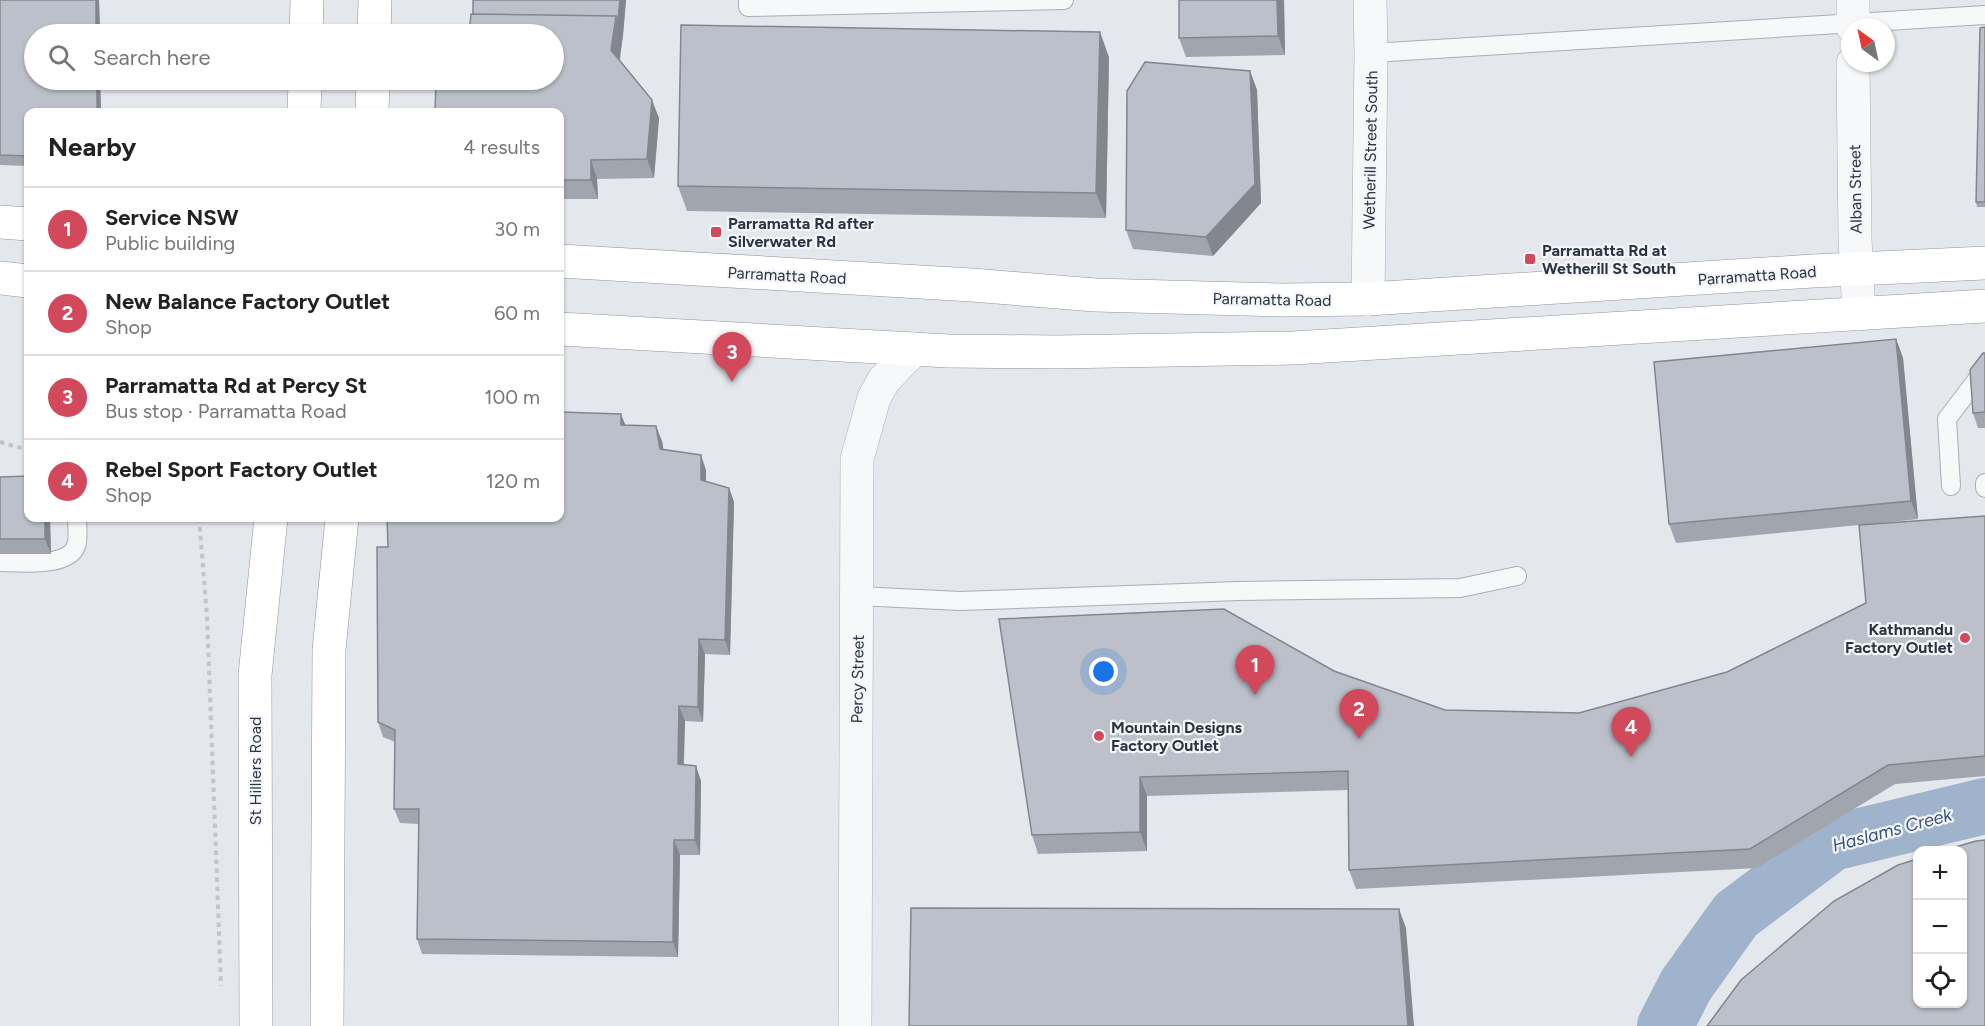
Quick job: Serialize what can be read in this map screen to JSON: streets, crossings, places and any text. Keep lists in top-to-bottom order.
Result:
{
  "streets": {
    "highway": ["Parramatta Road", "St Hilliers Road"],
    "street": ["Wetherill Street South", "Alban Street", "Percy Street"]
  },
  "crossings": [
    ["Wetherill Street South", "Parramatta Road"],
    ["Alban Street", "Parramatta Road"]
  ],
  "water": ["Haslams Creek"],
  "places": {
    "transit": ["Parramatta Rd after Silverwater Rd", "Parramatta Rd at Wetherill St South"],
    "other": ["Kathmandu Factory Outlet", "Mountain Designs Factory Outlet"]
  },
  "north": "top left",
  "page": {
    "search": "Search here",
    "heading": ["Nearby", "4 results"],
    "list": [
      {
        "mark": "1",
        "name": "Service NSW",
        "note": "Public building",
        "value": "30 m"
      },
      {
        "mark": "2",
        "name": "New Balance Factory Outlet",
        "note": "Shop",
        "value": "60 m"
      },
      {
        "mark": "3",
        "name": "Parramatta Rd at Percy St",
        "note": "Bus stop · Parramatta Road",
        "value": "100 m"
      },
      {
        "mark": "4",
        "name": "Rebel Sport Factory Outlet",
        "note": "Shop",
        "value": "120 m"
      }
    ],
    "pins": [
      "3",
      "1",
      "2",
      "4"
    ],
    "map_buttons": ["+", "−"]
  }
}
